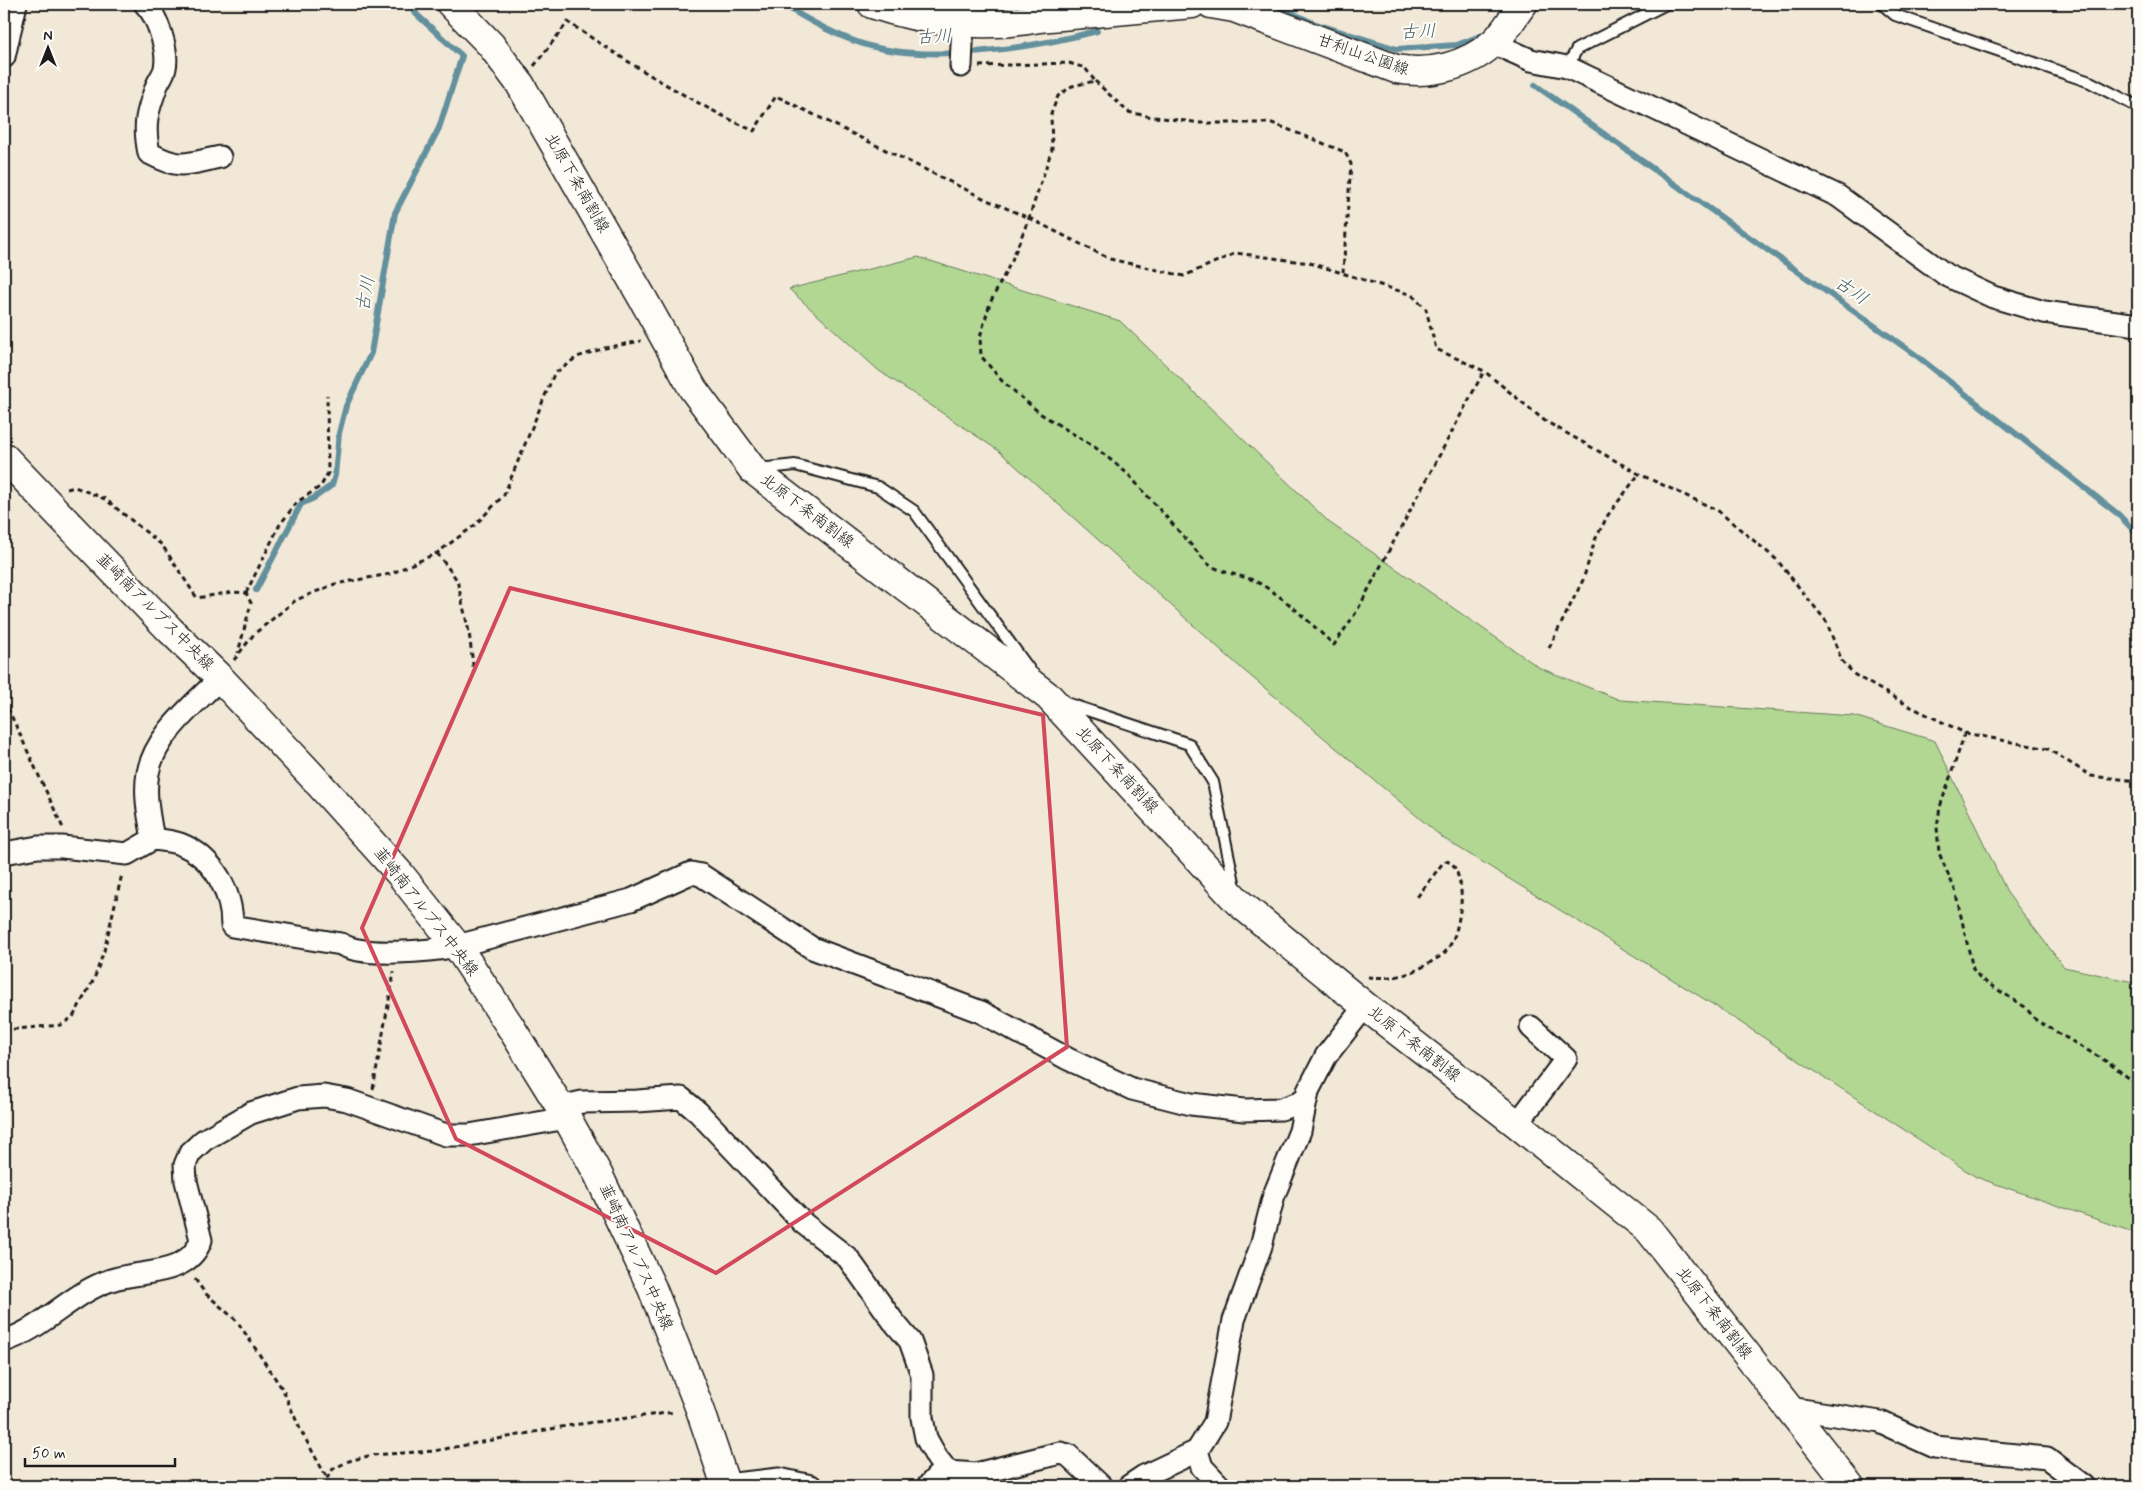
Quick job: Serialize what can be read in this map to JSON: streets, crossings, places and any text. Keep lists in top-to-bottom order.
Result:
{
  "streets": {
    "main road": ["甘利山公園線", "北原下条南割線", "韮崎南アルプス中央線"]
  },
  "water": ["古川"],
  "scale_bar": "50 m",
  "north": "top"
}
